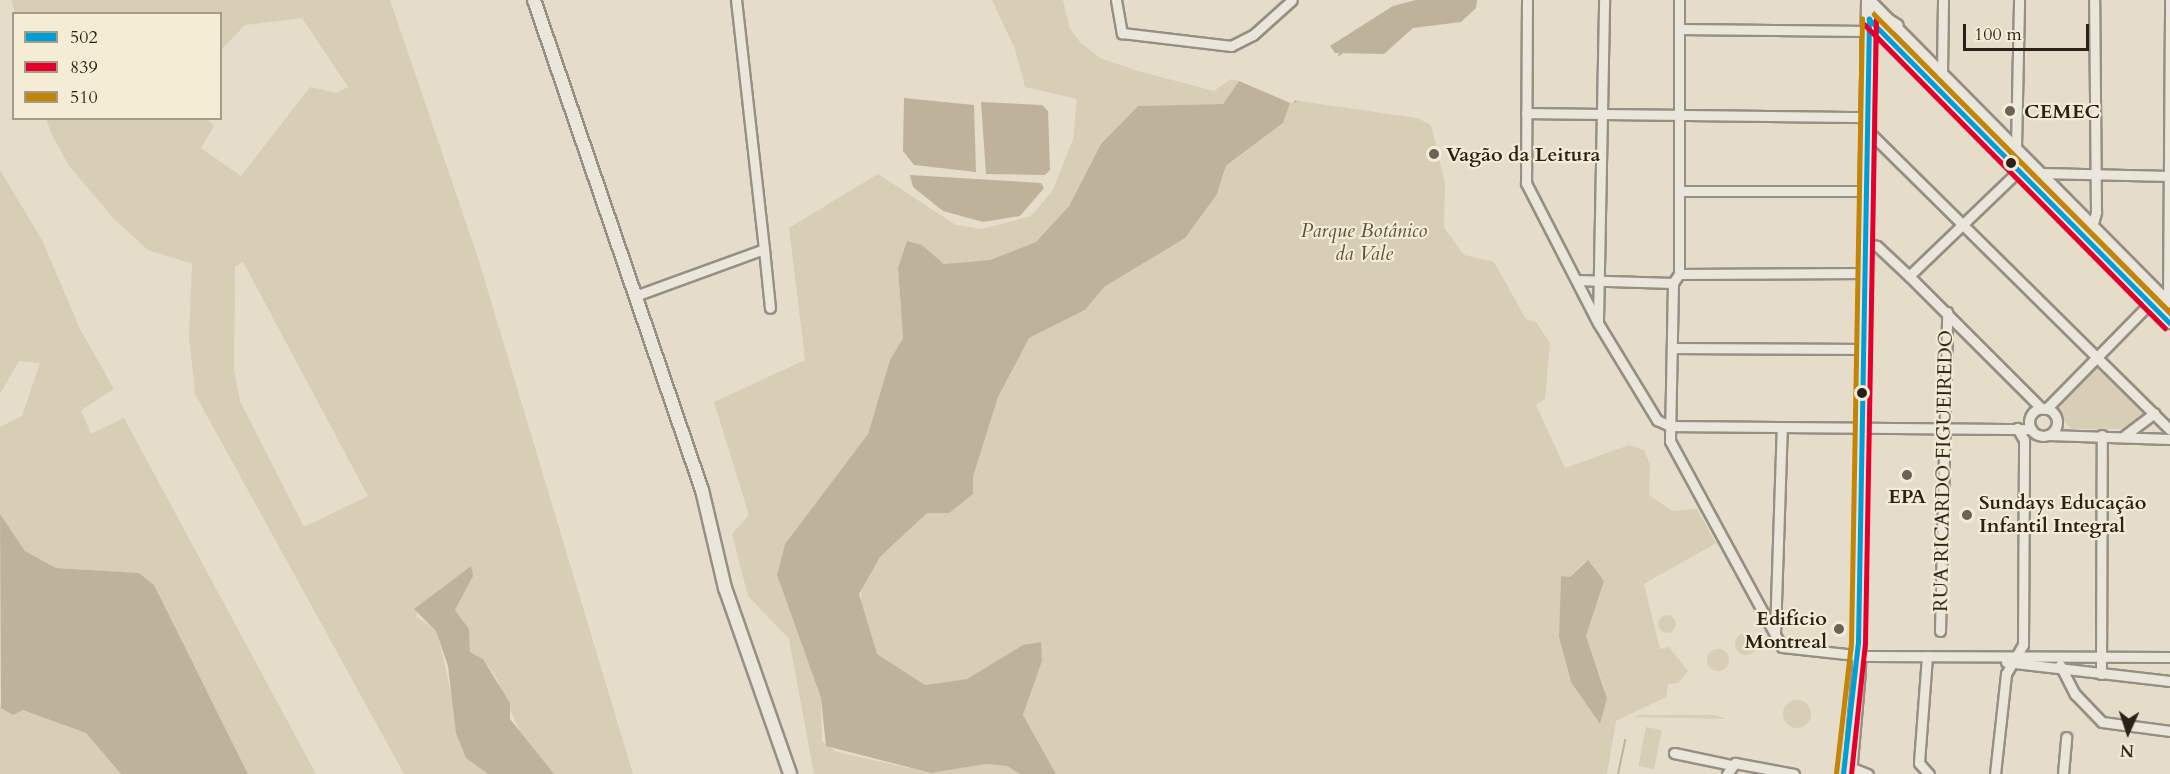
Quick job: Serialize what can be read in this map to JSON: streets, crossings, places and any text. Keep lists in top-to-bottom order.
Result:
{
  "streets": {
    "street": ["RUA RICARDO FIGUEIREDO"]
  },
  "parks": ["Parque Botânico da Vale"],
  "places": [
    "CEMEC",
    "Vagão da Leitura",
    "EPA",
    "Sundays Educação Infantil Integral",
    "Edifício Montreal"
  ],
  "lines": ["transit line 510", "transit line 502", "transit line 839"],
  "legend": ["502", "839", "510"],
  "scale_bar": "100 m",
  "north": "bottom"
}
